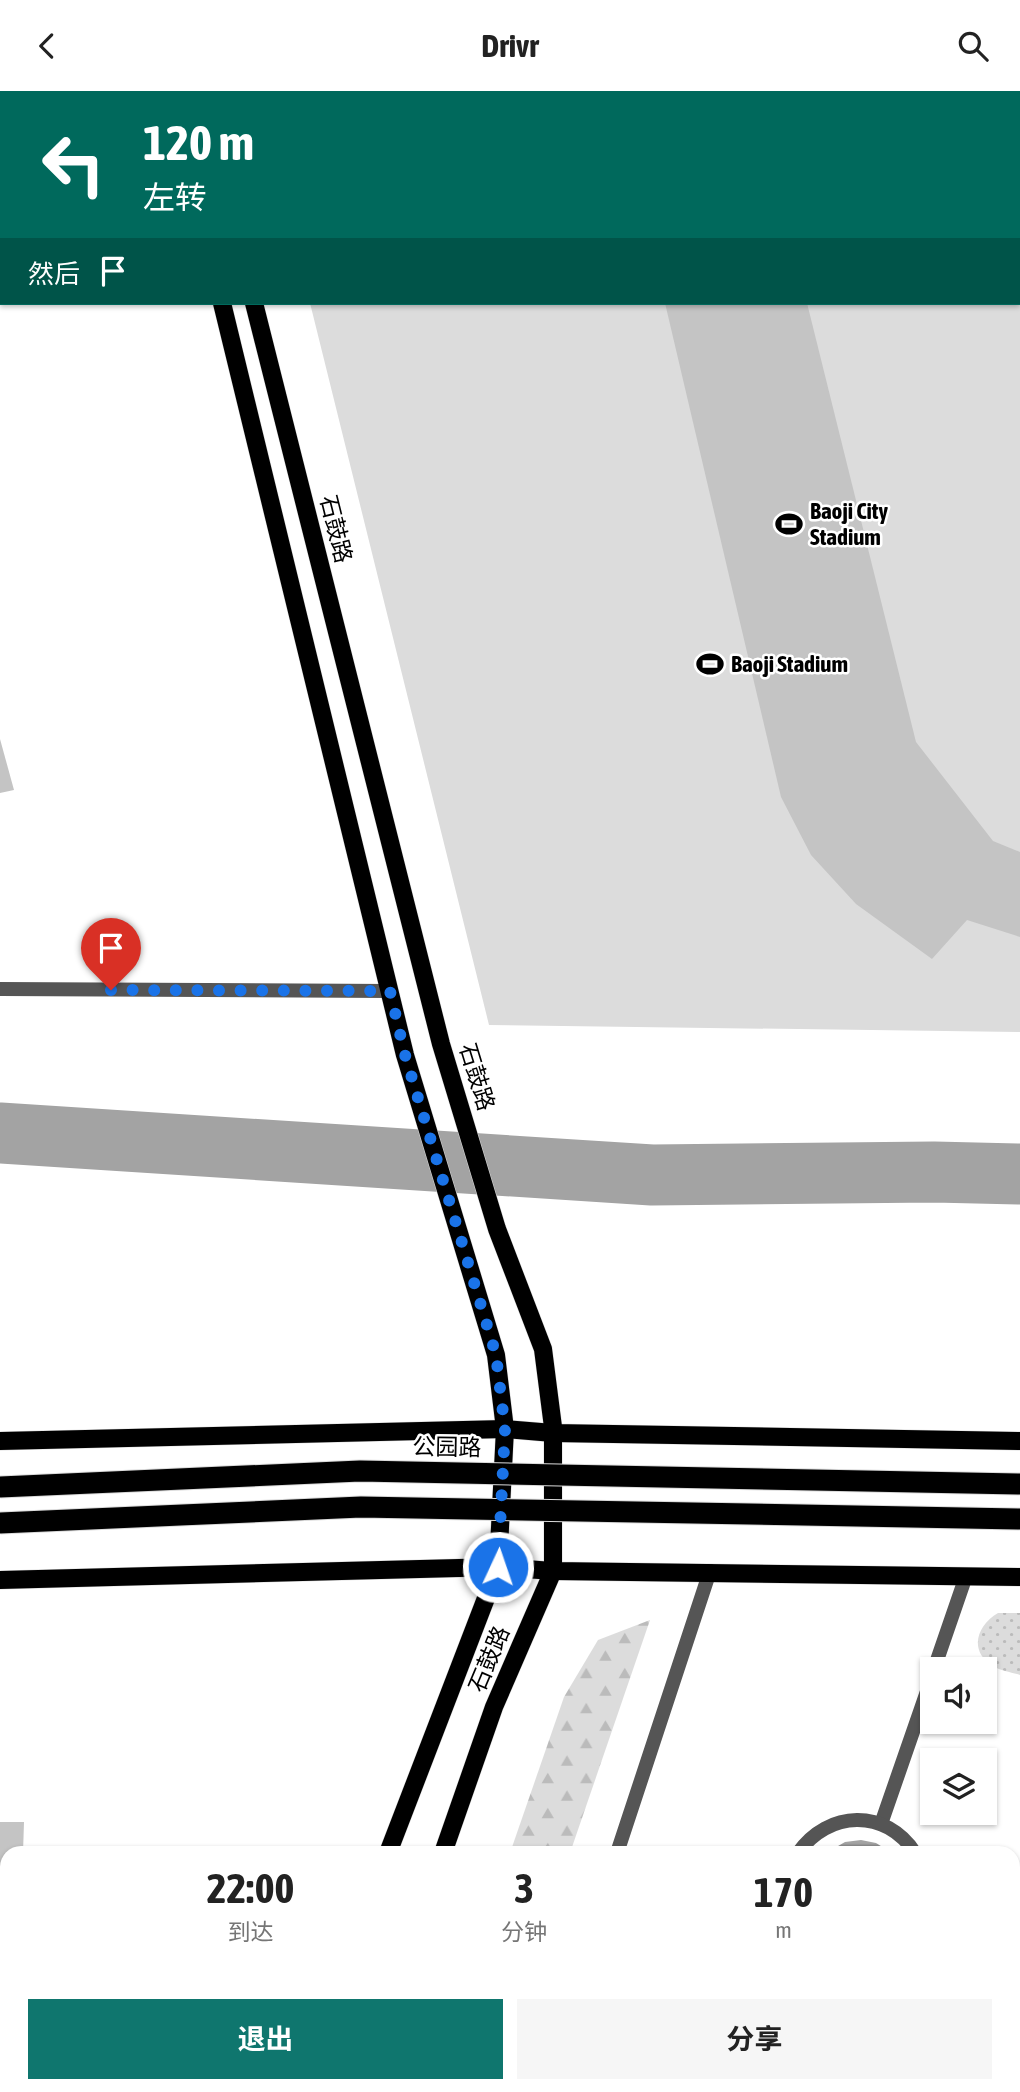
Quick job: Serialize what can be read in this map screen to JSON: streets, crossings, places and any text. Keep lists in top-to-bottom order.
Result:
{
  "streets": {
    "highway": ["公园路"],
    "main road": ["石鼓路"]
  },
  "places": {
    "sports": ["Baoji City Stadium", "Baoji Stadium"]
  },
  "page": {
    "header": "Drivr",
    "turn": ["120 m", "左转"],
    "then": "然后",
    "eta": [
      "22:00",
      "到达",
      "3",
      "分钟",
      "170",
      "m"
    ],
    "buttons": ["退出", "分享"]
  }
}
